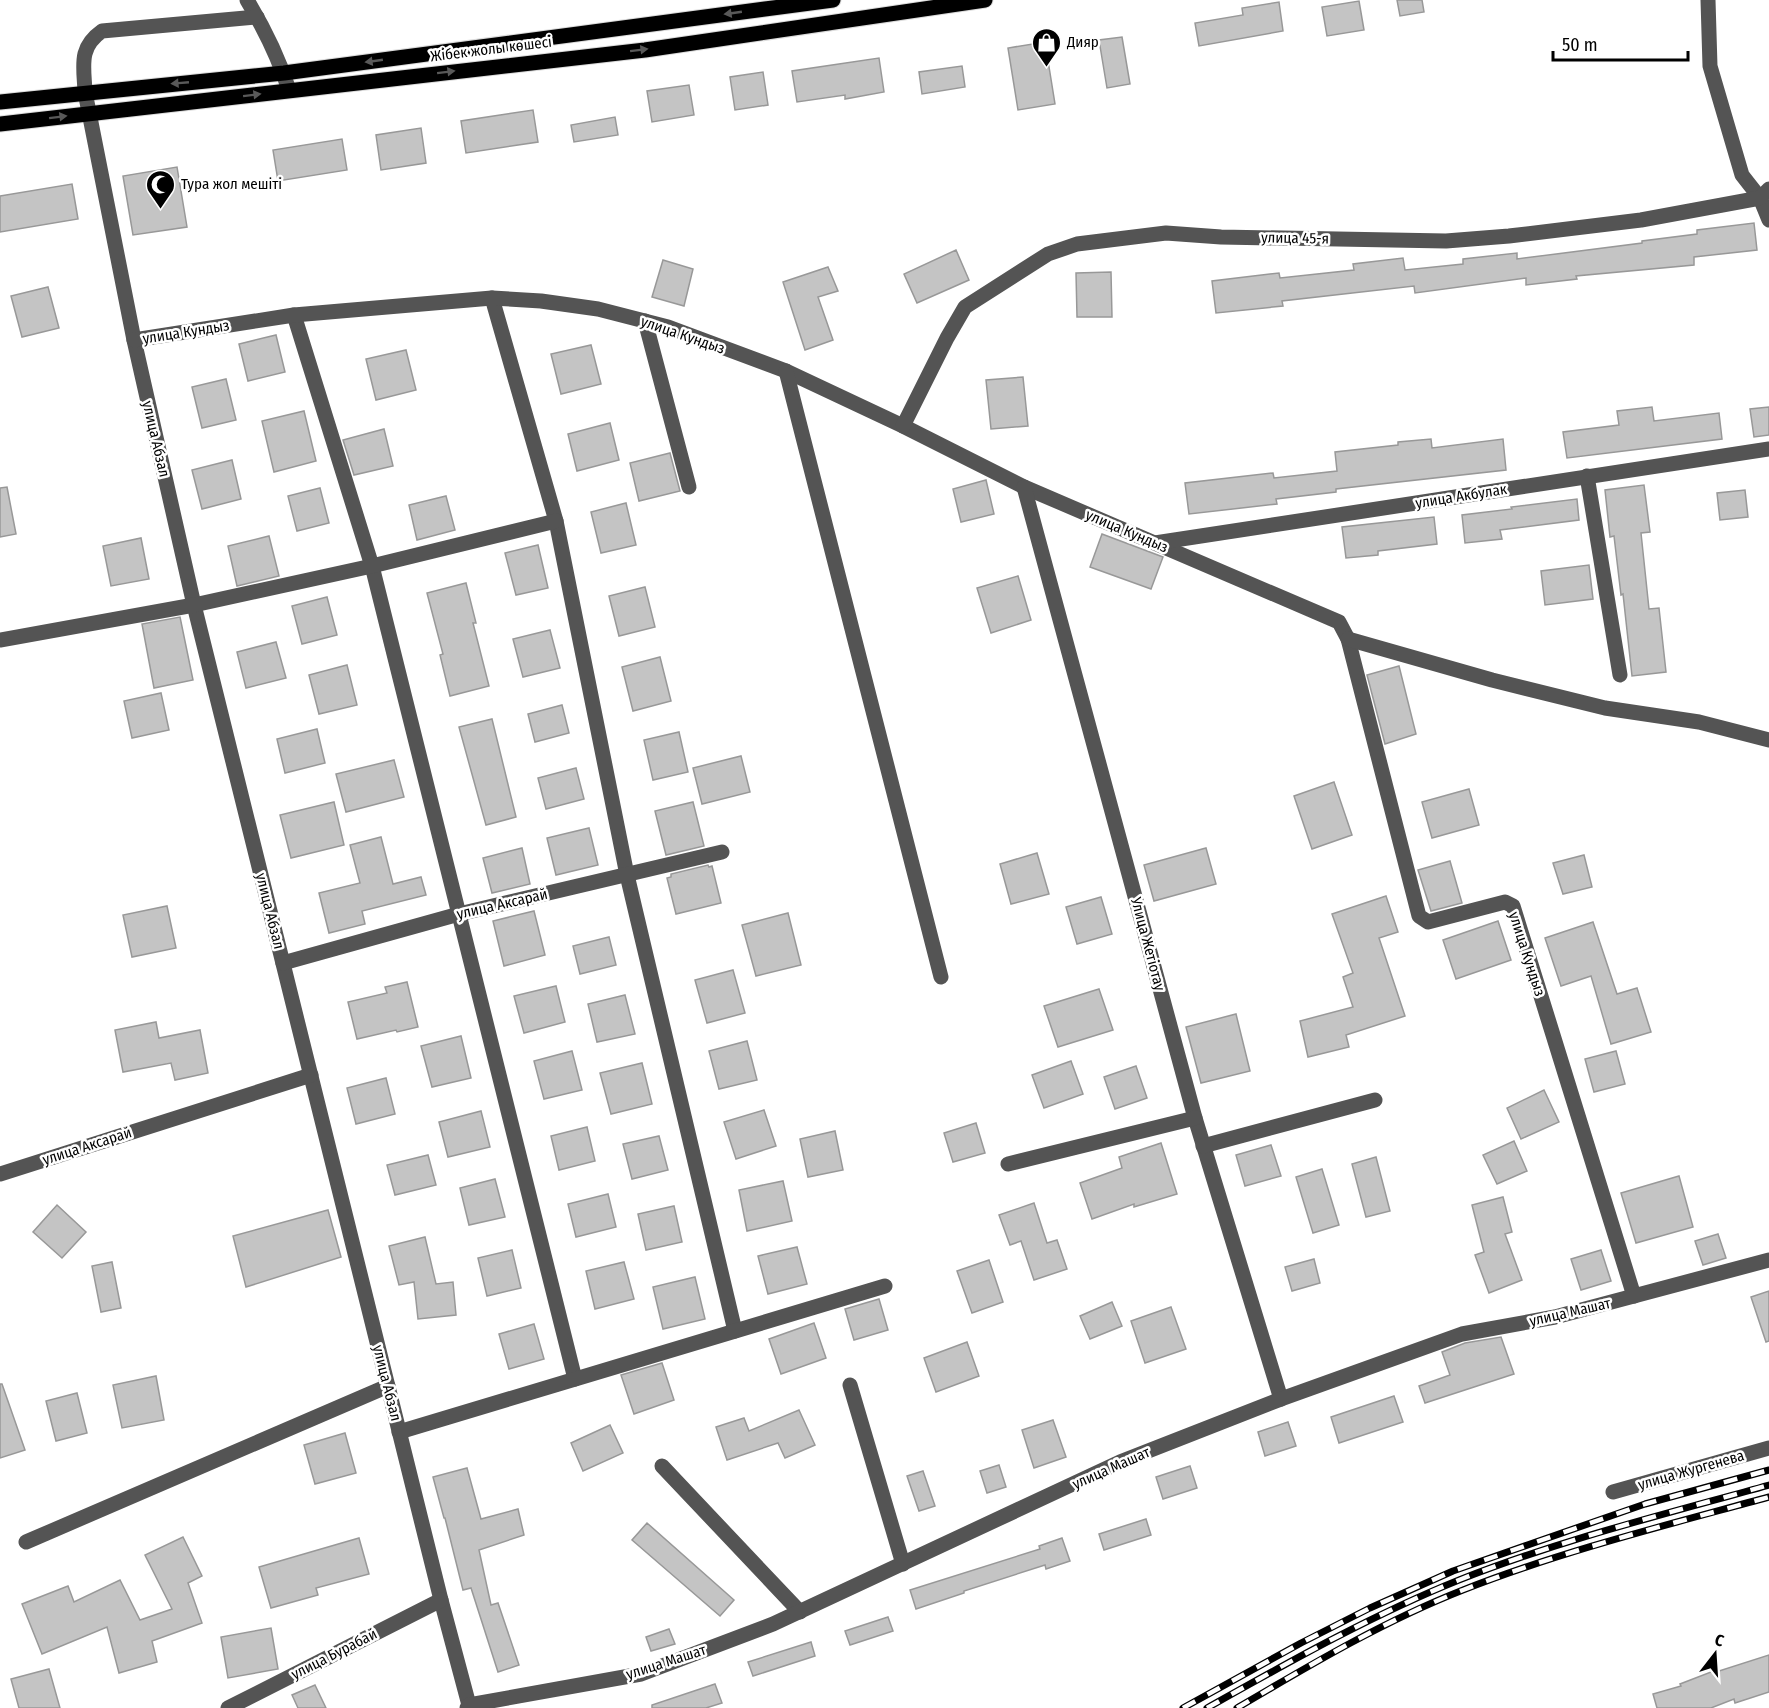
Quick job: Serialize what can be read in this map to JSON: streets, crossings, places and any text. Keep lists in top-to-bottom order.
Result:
{
  "streets": {
    "main road": ["Жібек жолы көшесі"],
    "street": [
      "улица 45-я",
      "улица Кундыз",
      "улица Абзал",
      "улица Акбулак",
      "улица Аксарай",
      "Улица Жетіотау",
      "улица Машат",
      "улица Жургенева",
      "улица Бурабай"
    ]
  },
  "crossings": [
    ["Жібек жолы көшесі", "улица Абзал"],
    ["улица 45-я", "улица Кундыз"],
    ["улица Кундыз", "улица Абзал"],
    ["улица Кундыз", "улица Акбулак"],
    ["улица Кундыз", "Улица Жетіотау"],
    ["улица Кундыз", "улица Машат"],
    ["улица Абзал", "улица Аксарай"],
    ["улица Абзал", "улица Машат"],
    ["улица Абзал", "улица Бурабай"],
    ["Улица Жетіотау", "улица Машат"]
  ],
  "places": {
    "shop": ["Дияр"],
    "mosque": ["Тура жол мешіті"]
  },
  "scale_bar": "50 m",
  "north": "top"
}
